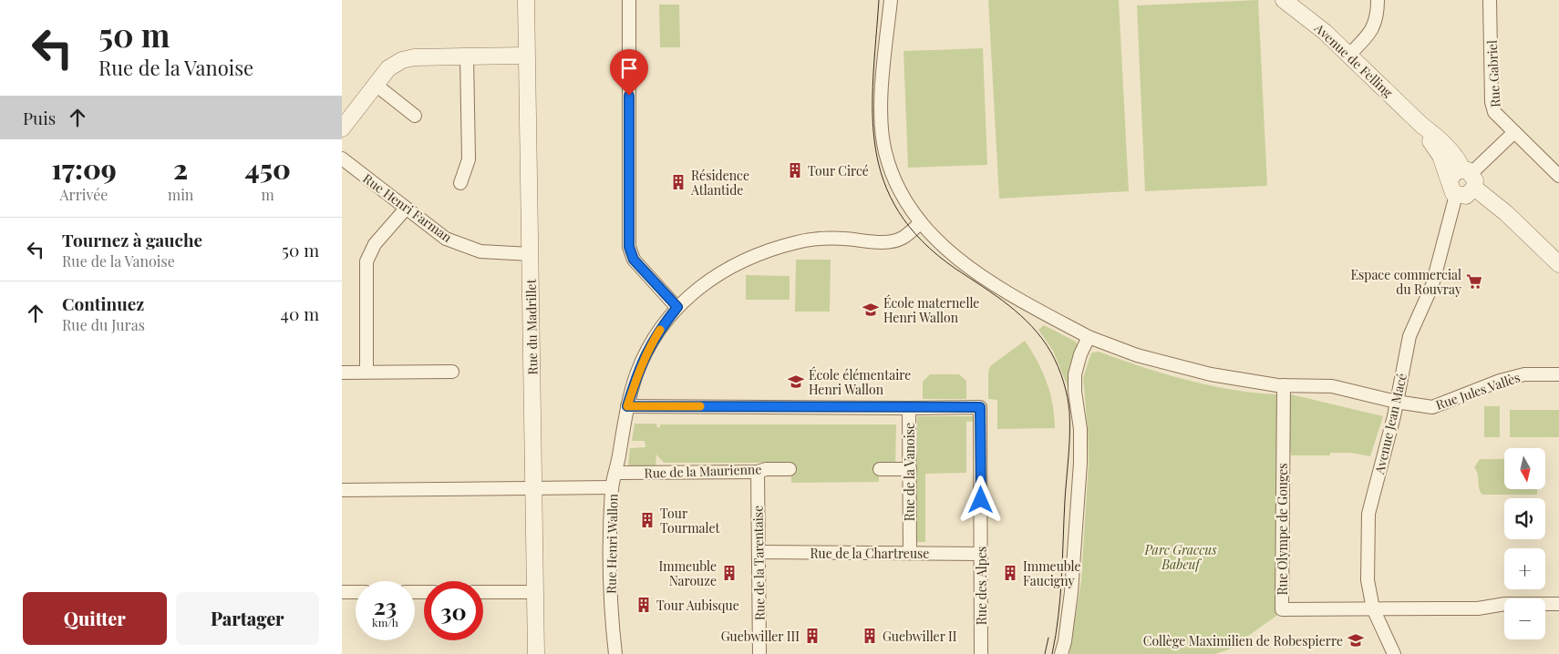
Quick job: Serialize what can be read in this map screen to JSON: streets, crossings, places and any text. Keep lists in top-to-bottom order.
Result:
{
  "streets": {
    "street": [
      "Avenue de Felling",
      "Rue Gabriel",
      "Rue Henri Farman",
      "Rue du Madrillet",
      "Rue Jules Vallès",
      "Avenue Jean Macé",
      "Rue de la Maurienne",
      "Rue de la Vanoise",
      "Rue Olympe de Gouges",
      "Rue Henri Wallon",
      "Rue de la Chartreuse",
      "Rue de la Tarentaise",
      "Rue des Alpes"
    ]
  },
  "crossings": [
    ["Avenue de Felling", "Avenue Jean Macé"],
    ["Rue Henri Farman", "Rue du Madrillet"],
    ["Rue Jules Vallès", "Avenue Jean Macé"],
    ["Rue Jules Vallès", "Rue Olympe de Gouges"],
    ["Rue Jules Vallès", "Rue Henri Wallon"],
    ["Avenue Jean Macé", "Rue Olympe de Gouges"],
    ["Rue de la Maurienne", "Rue Henri Wallon"],
    ["Rue de la Maurienne", "Rue de la Tarentaise"],
    ["Rue de la Vanoise", "Rue de la Chartreuse"],
    ["Rue de la Vanoise", "Rue des Alpes"],
    ["Rue de la Chartreuse", "Rue de la Tarentaise"],
    ["Rue de la Chartreuse", "Rue des Alpes"]
  ],
  "parks": ["Parc Graccus Babeuf"],
  "places": {
    "building": [
      "Tour Circé",
      "Résidence Atlantide",
      "Tour Tourmalet",
      "Immeuble Narouze",
      "Immeuble Faucigny",
      "Tour Aubisque",
      "Guebwiller III",
      "Guebwiller II"
    ],
    "supermarket": ["Espace commercial du Rouvray"],
    "school or university": ["École maternelle Henri Wallon", "École élémentaire Henri Wallon", "Collège Maximilien de Robespierre"]
  },
  "north": "bottom",
  "page": {
    "turn": ["50 m", "Rue de la Vanoise"],
    "then": "Puis",
    "eta": [
      "17:09",
      "Arrivée",
      "2",
      "min",
      "450",
      "m"
    ],
    "list": [
      {
        "name": "Tournez à gauche",
        "note": "Rue de la Vanoise",
        "value": "50 m"
      },
      {
        "name": "Continuez",
        "note": "Rue du Juras",
        "value": "40 m"
      }
    ],
    "map_buttons": ["+", "−"],
    "speed": "23 km/h",
    "limit": "30",
    "buttons": ["Quitter", "Partager"]
  }
}
